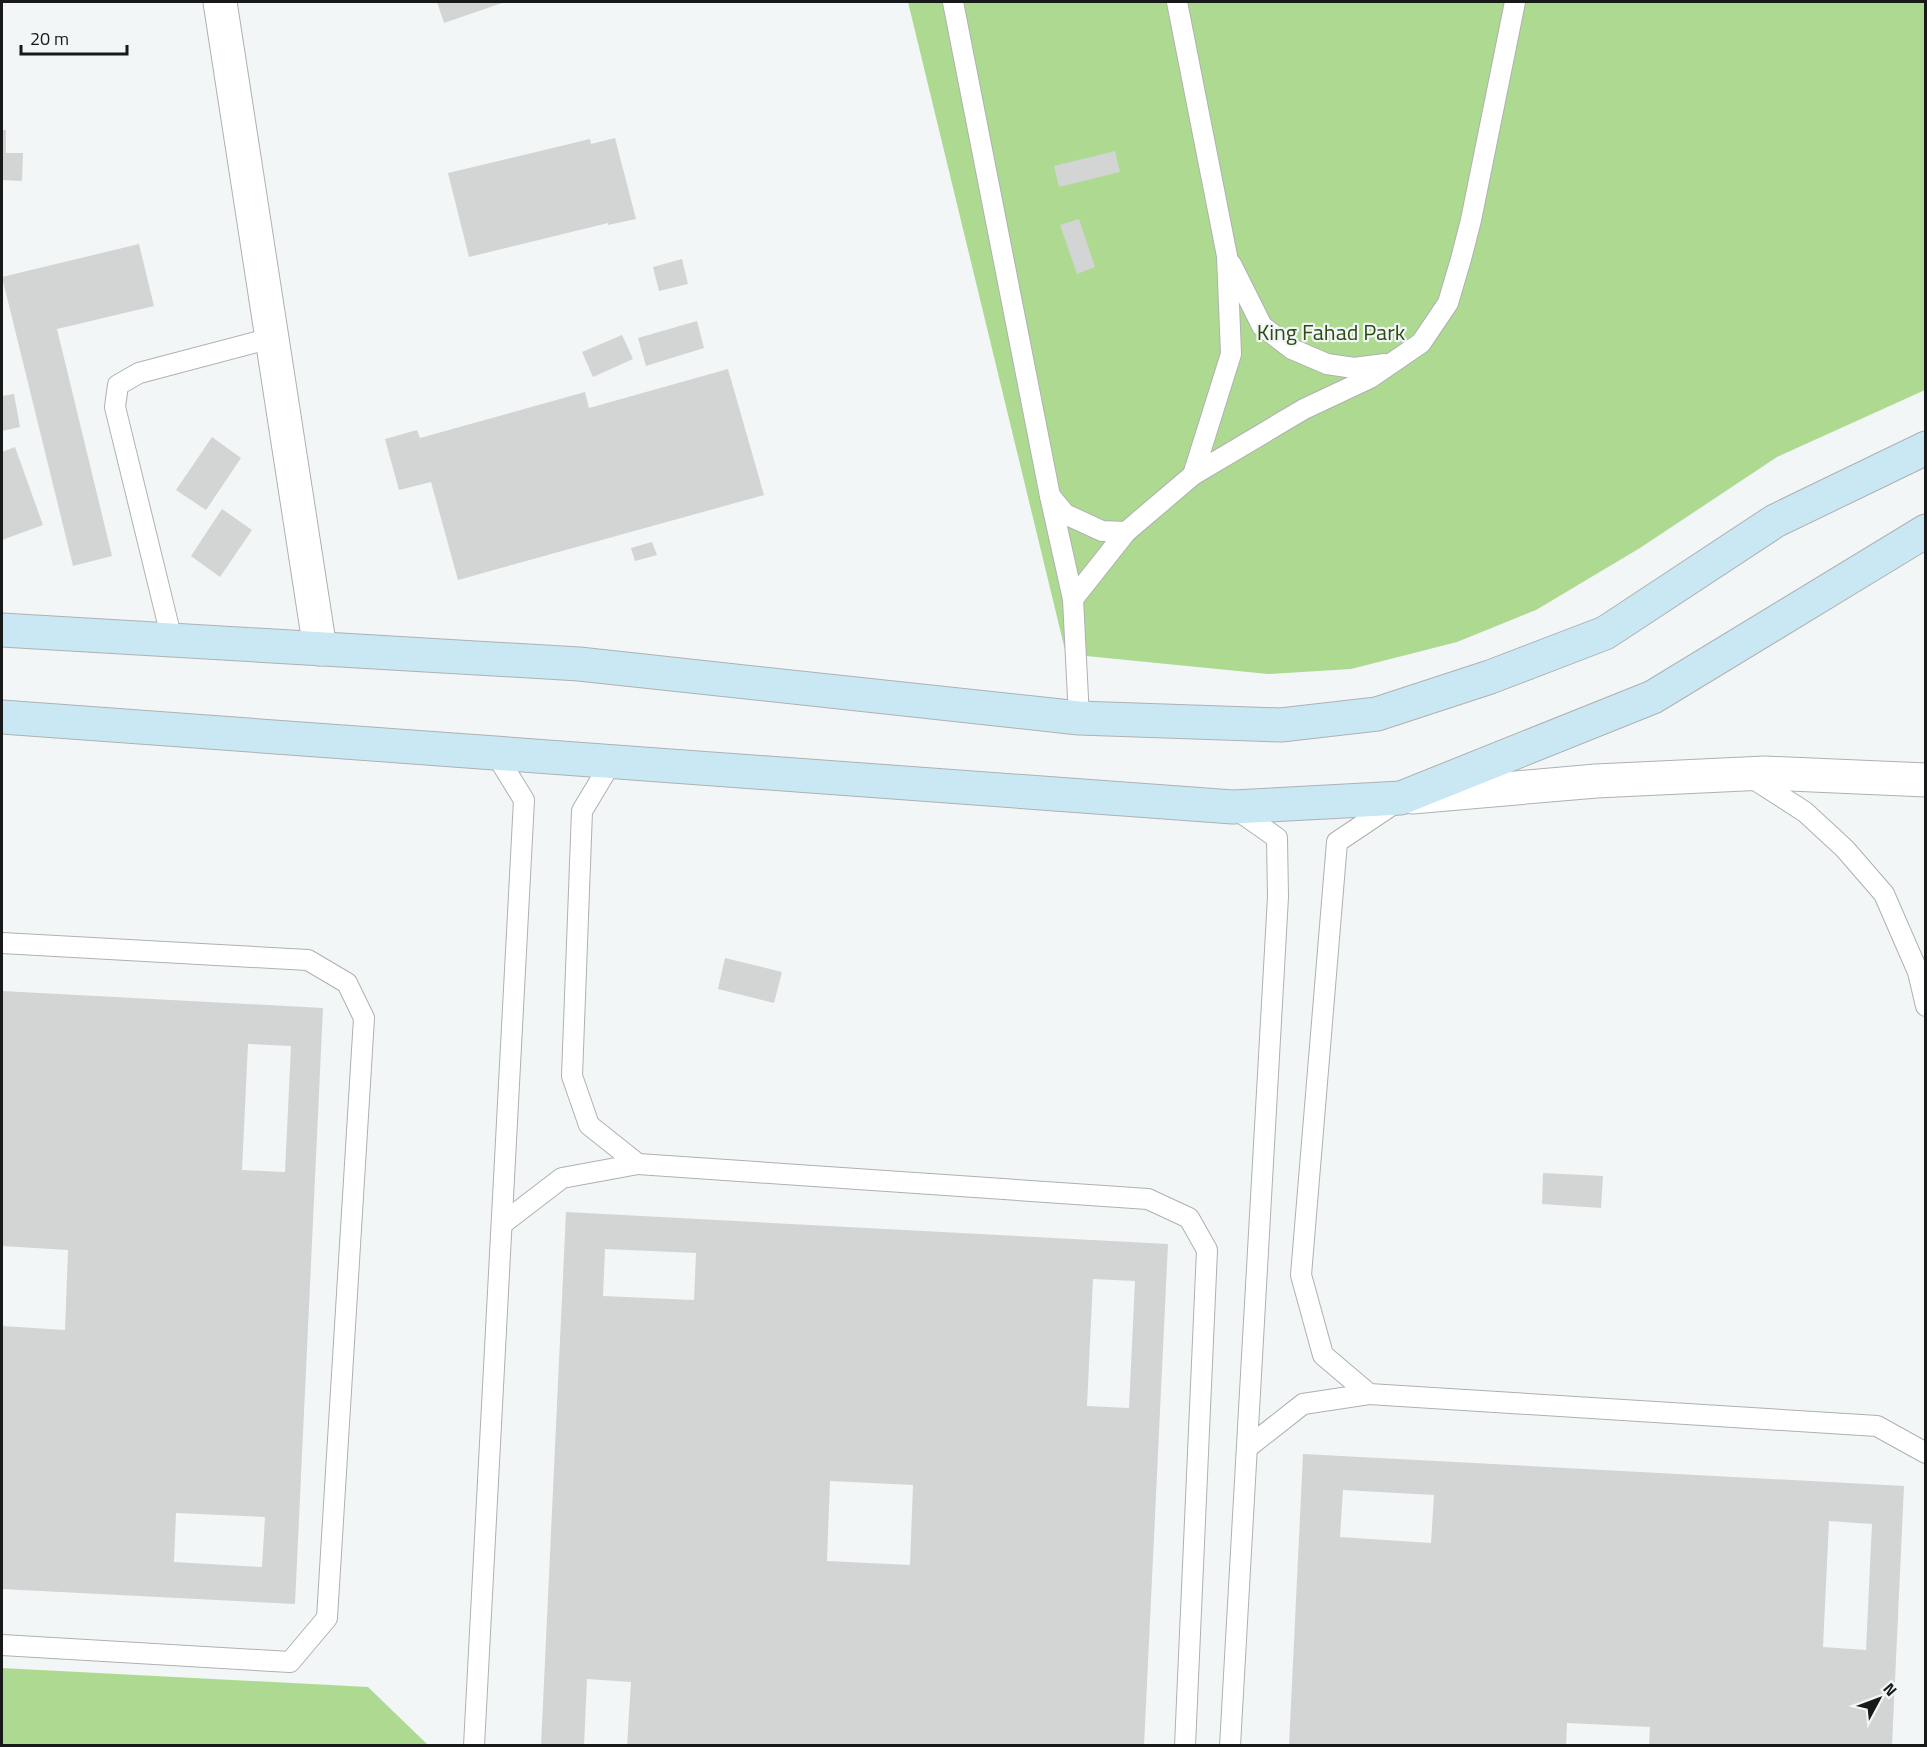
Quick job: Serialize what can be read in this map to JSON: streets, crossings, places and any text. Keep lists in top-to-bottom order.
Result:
{
  "parks": ["King Fahad Park"],
  "scale_bar": "20 m",
  "north": "top right"
}
